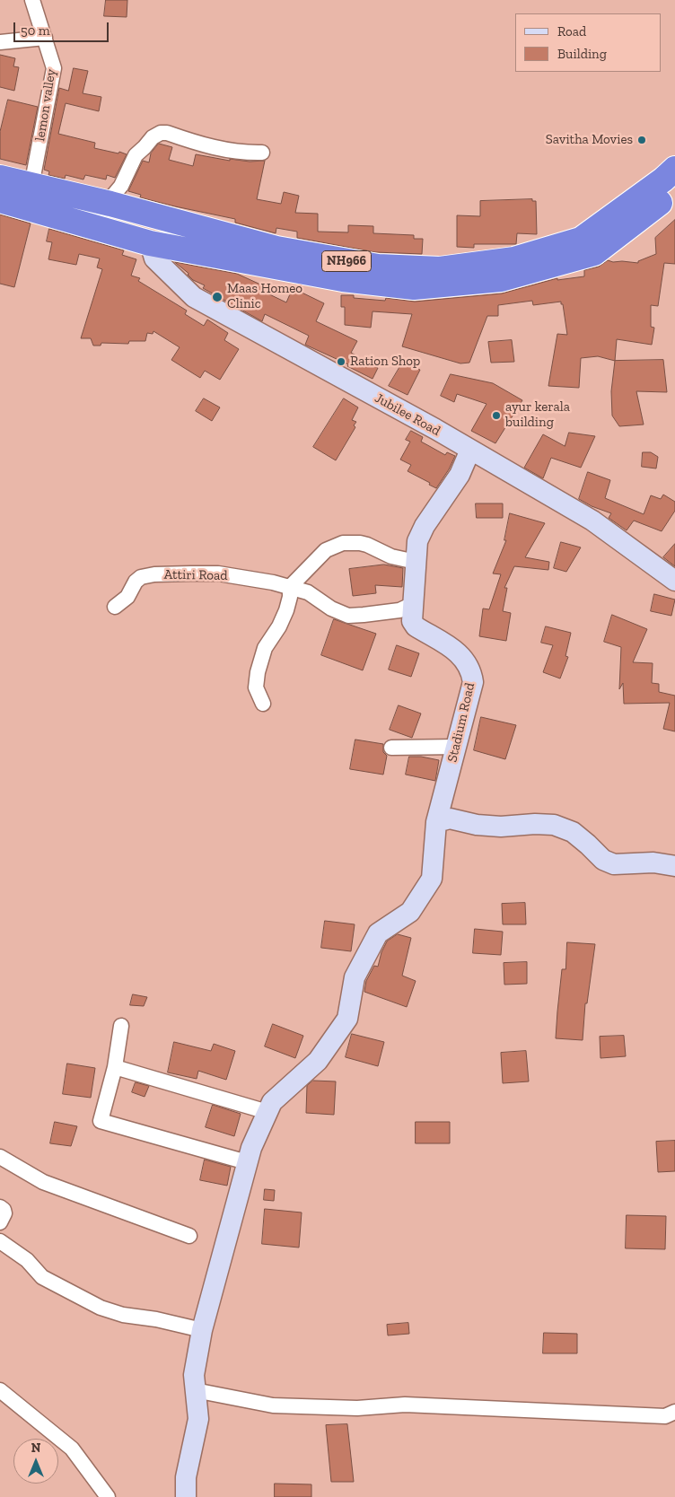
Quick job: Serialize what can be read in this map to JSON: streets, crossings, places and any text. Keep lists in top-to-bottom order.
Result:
{
  "streets": {
    "highway": ["NH966"],
    "street": [
      "lemon valley",
      "Jubilee Road",
      "Attiri Road",
      "Stadium Road"
    ]
  },
  "crossings": [
    ["lemon valley", "NH966"],
    ["NH966", "Jubilee Road"],
    ["Jubilee Road", "Stadium Road"],
    ["Attiri Road", "Stadium Road"]
  ],
  "places": [
    "Savitha Movies",
    "Maas Homeo Clinic",
    "Ration Shop",
    "ayur kerala building"
  ],
  "legend": ["Road", "Building"],
  "scale_bar": "50 m",
  "north": "top"
}
